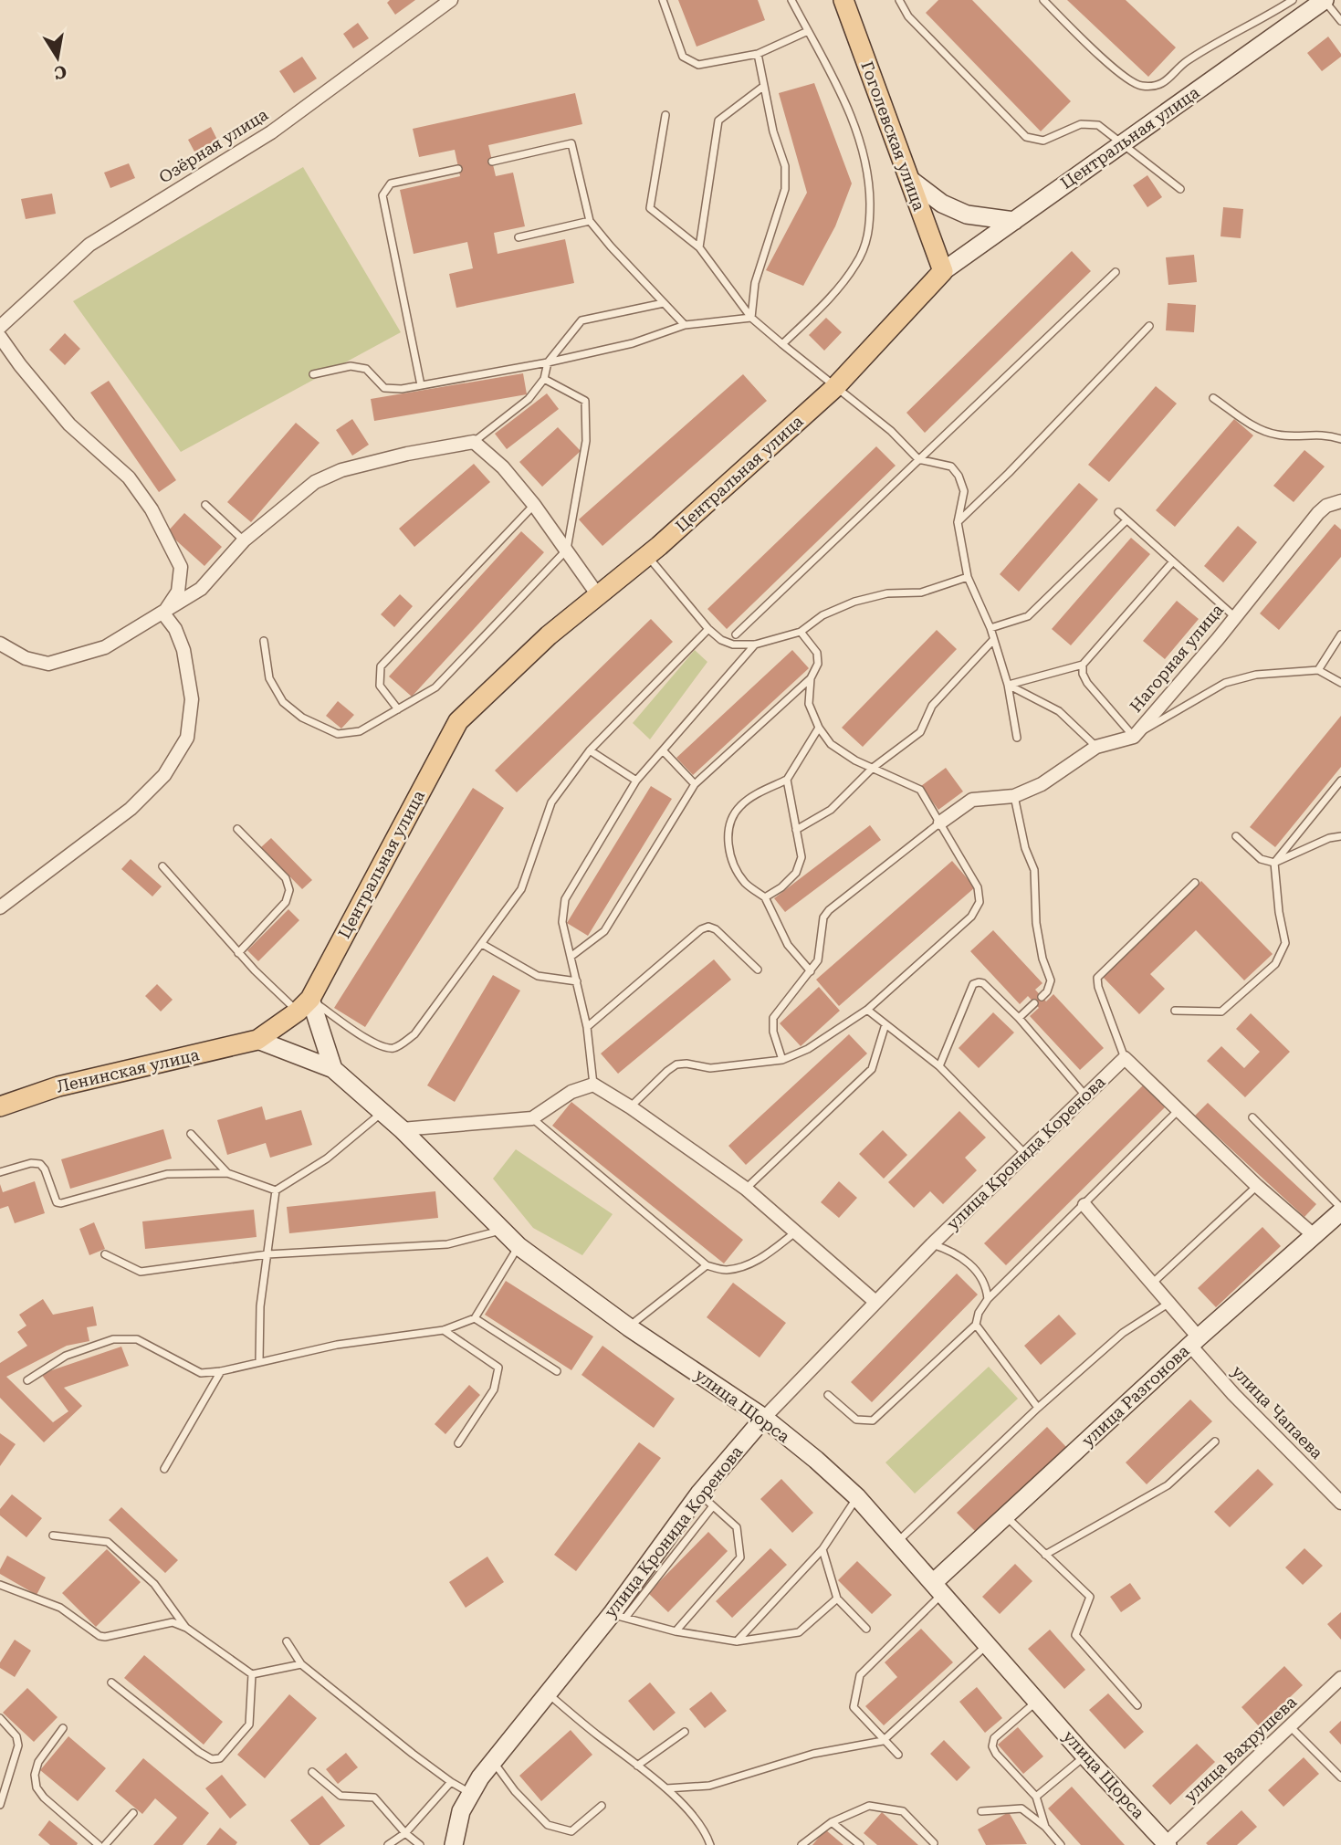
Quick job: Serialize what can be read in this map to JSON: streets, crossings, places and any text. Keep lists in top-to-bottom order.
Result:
{
  "streets": {
    "main road": ["Гоголевская улица", "Центральная улица", "Ленинская улица"],
    "street": [
      "Озёрная улица",
      "Нагорная улица",
      "улица Кронида Коренова",
      "улица Разгонова",
      "улица Щорса",
      "улица Чапаева",
      "улица Вахрушева"
    ]
  },
  "crossings": [
    ["Гоголевская улица", "Центральная улица"],
    ["Центральная улица", "Ленинская улица"],
    ["Центральная улица", "улица Щорса"],
    ["Ленинская улица", "улица Щорса"],
    ["улица Кронида Коренова", "улица Щорса"],
    ["улица Разгонова", "улица Щорса"],
    ["улица Разгонова", "улица Чапаева"],
    ["улица Щорса", "улица Вахрушева"]
  ],
  "north": "bottom"
}
